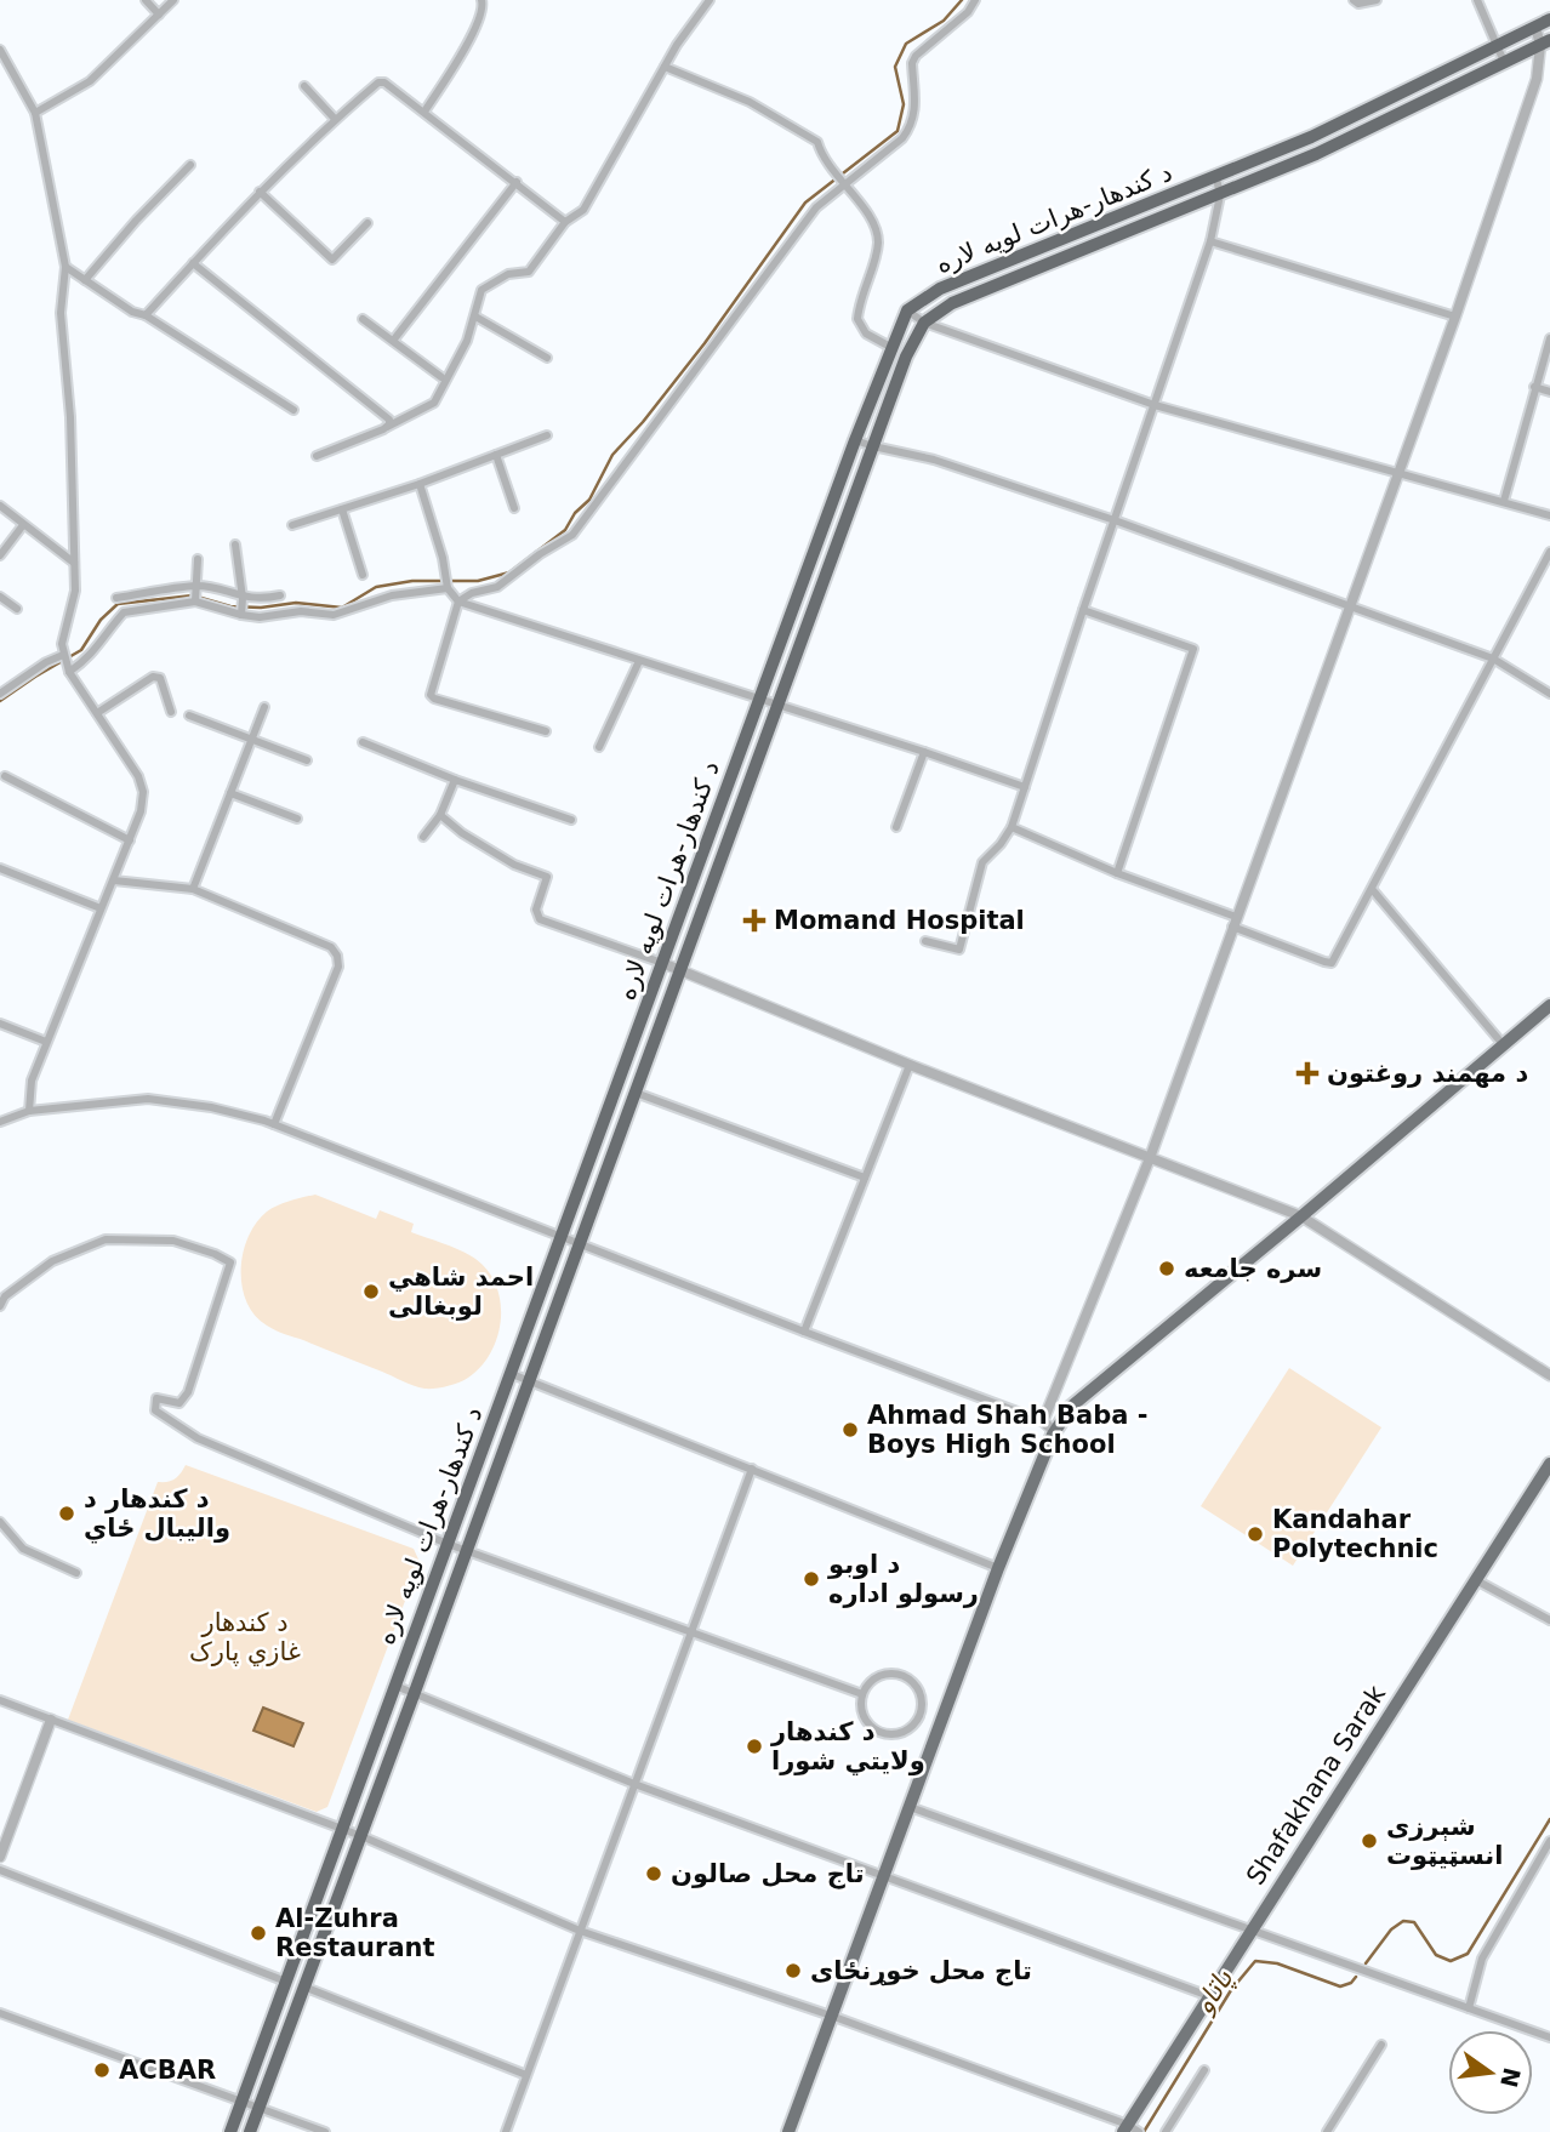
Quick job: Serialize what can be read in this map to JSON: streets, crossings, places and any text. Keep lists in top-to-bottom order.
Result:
{
  "streets": {
    "highway": ["د کندهار-هرات لويه لاره"],
    "main road": ["Shafakhana Sarak"]
  },
  "water": ["پاتاو"],
  "parks": ["د کندهار غازي پارک"],
  "places": {
    "health": ["Momand Hospital", "د مهمند روغتون"],
    "other": [
      "سره جامعه",
      "احمد شاهي لوبغالی",
      "Ahmad Shah Baba - Boys High School",
      "د کندهار د واليبال ځاي",
      "Kandahar Polytechnic",
      "د اوبو رسولو اداره",
      "د کندهار ولايتي شورا",
      "شېرزی انسټيټوت",
      "تاج محل صالون",
      "Al-Zuhra Restaurant",
      "تاج محل خوړنځای",
      "ACBAR"
    ]
  },
  "north": "right"
}
